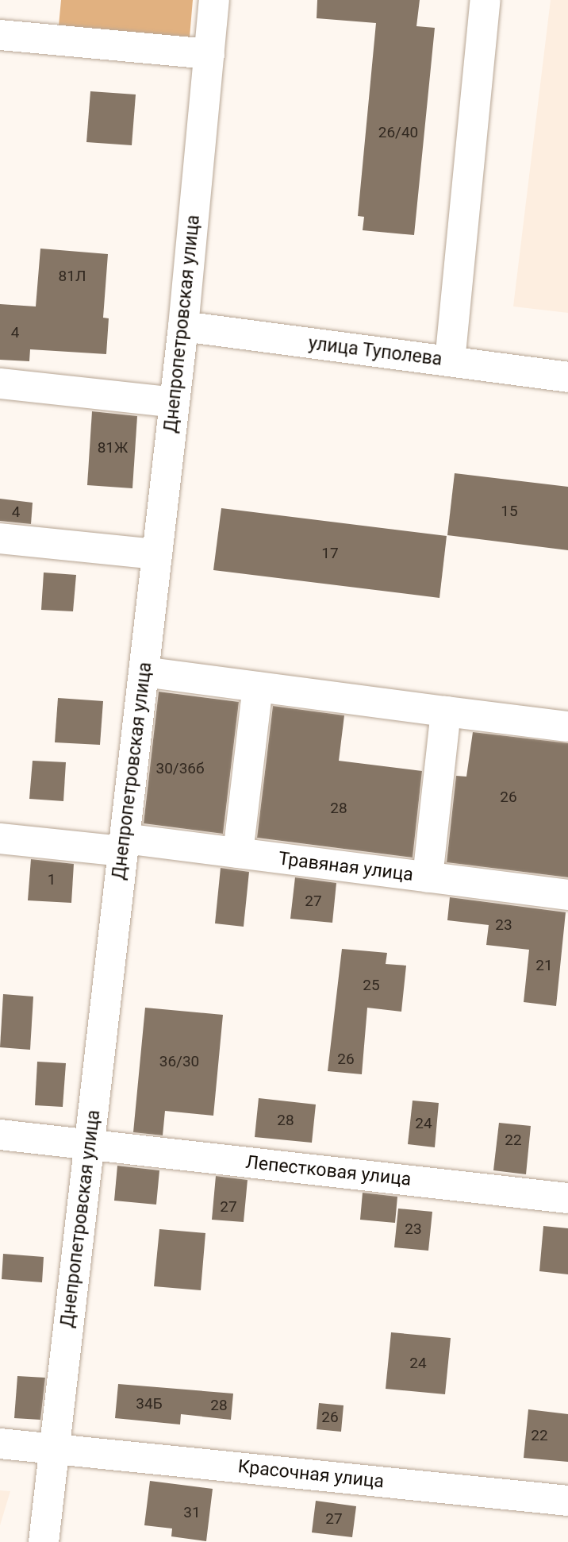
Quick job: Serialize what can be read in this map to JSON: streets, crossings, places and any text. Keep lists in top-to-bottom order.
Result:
{
  "streets": {
    "street": [
      "Днепропетровская улица",
      "улица Туполева",
      "Травяная улица",
      "Лепестковая улица",
      "Красочная улица"
    ]
  },
  "crossings": [
    ["Днепропетровская улица", "улица Туполева"],
    ["Днепропетровская улица", "Травяная улица"],
    ["Днепропетровская улица", "Лепестковая улица"],
    ["Днепропетровская улица", "Красочная улица"]
  ],
  "house_numbers": [
    "26/40",
    "81Л",
    "4",
    "81Ж",
    "15",
    "4",
    "17",
    "30/36б",
    "26",
    "28",
    "1",
    "27",
    "23",
    "21",
    "25",
    "26",
    "36/30",
    "28",
    "24",
    "22",
    "27",
    "23",
    "24",
    "34Б",
    "28",
    "26",
    "22",
    "31",
    "27"
  ]
}
